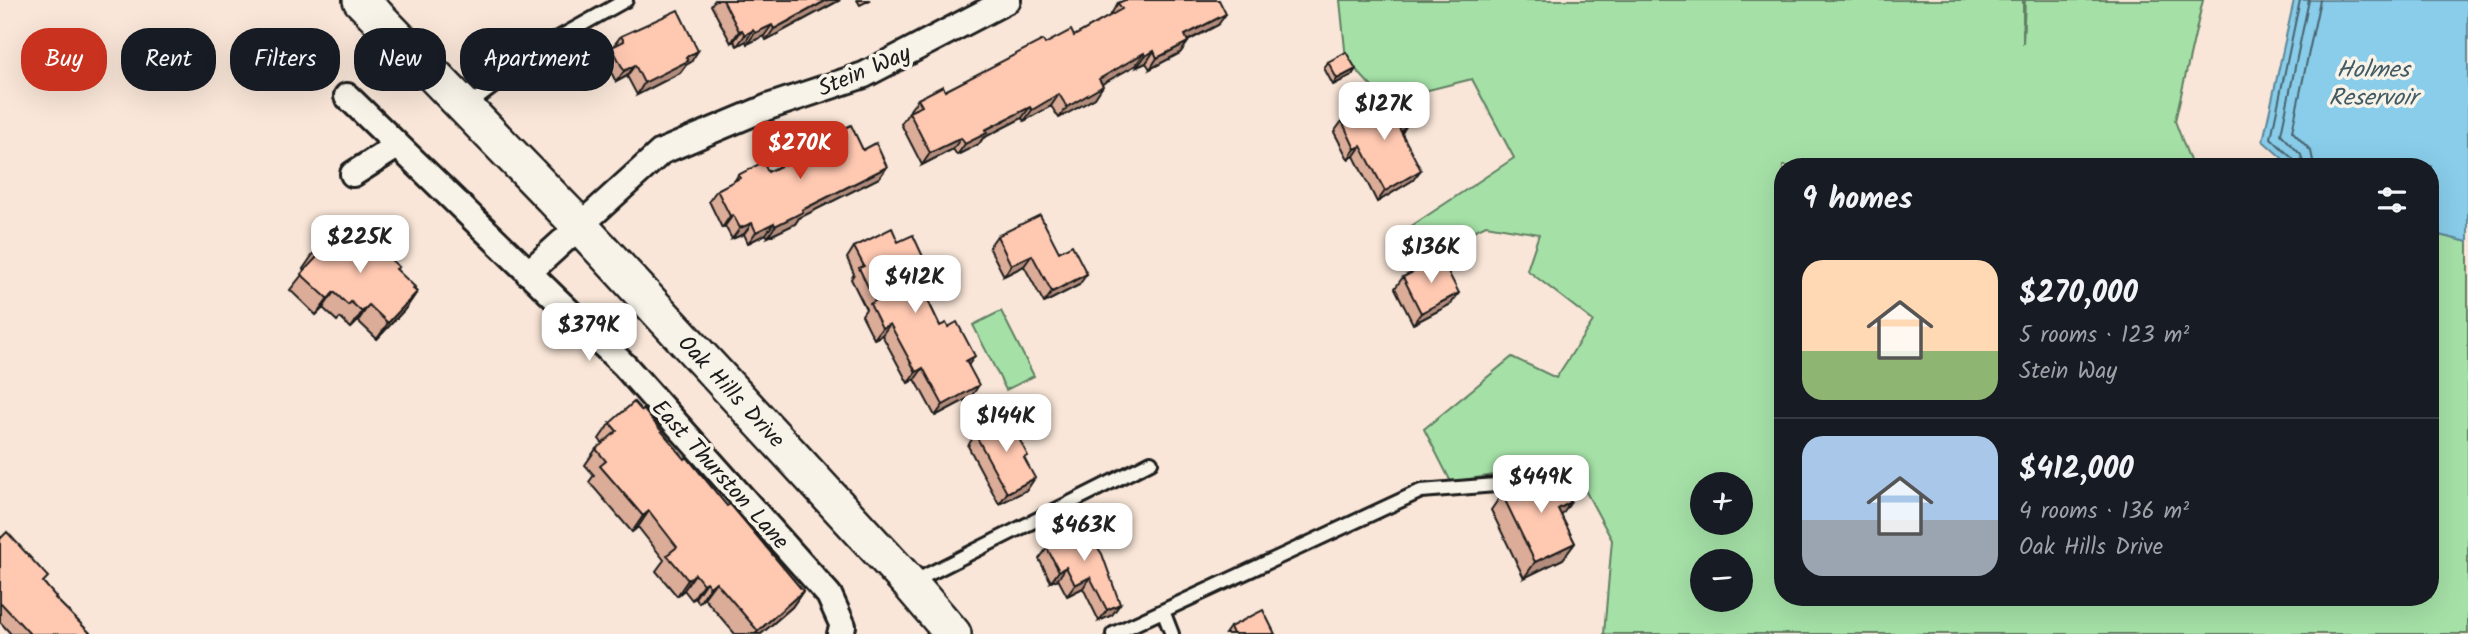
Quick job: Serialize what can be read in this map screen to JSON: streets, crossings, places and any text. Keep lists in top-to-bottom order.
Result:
{
  "streets": {
    "main road": ["Oak Hills Drive"],
    "street": ["Stein Way", "East Thurston Lane"]
  },
  "crossings": [
    ["Stein Way", "Oak Hills Drive"],
    ["Stein Way", "East Thurston Lane"]
  ],
  "water": ["Holmes Reservoir"],
  "page": {
    "chip": [
      "Buy",
      "Rent",
      "Filters",
      "New",
      "Apartment"
    ],
    "price": [
      "$127K",
      "$270K",
      "$225K",
      "$136K",
      "$412K",
      "$379K",
      "$144K",
      "$449K",
      "$463K"
    ],
    "heading": "9 homes",
    "list": [
      {
        "name": "$270,000",
        "note": "5 rooms · 123 m² · Stein Way"
      },
      {
        "name": "$412,000",
        "note": "4 rooms · 136 m² · Oak Hills Drive"
      }
    ],
    "map_buttons": ["+", "−"]
  }
}
